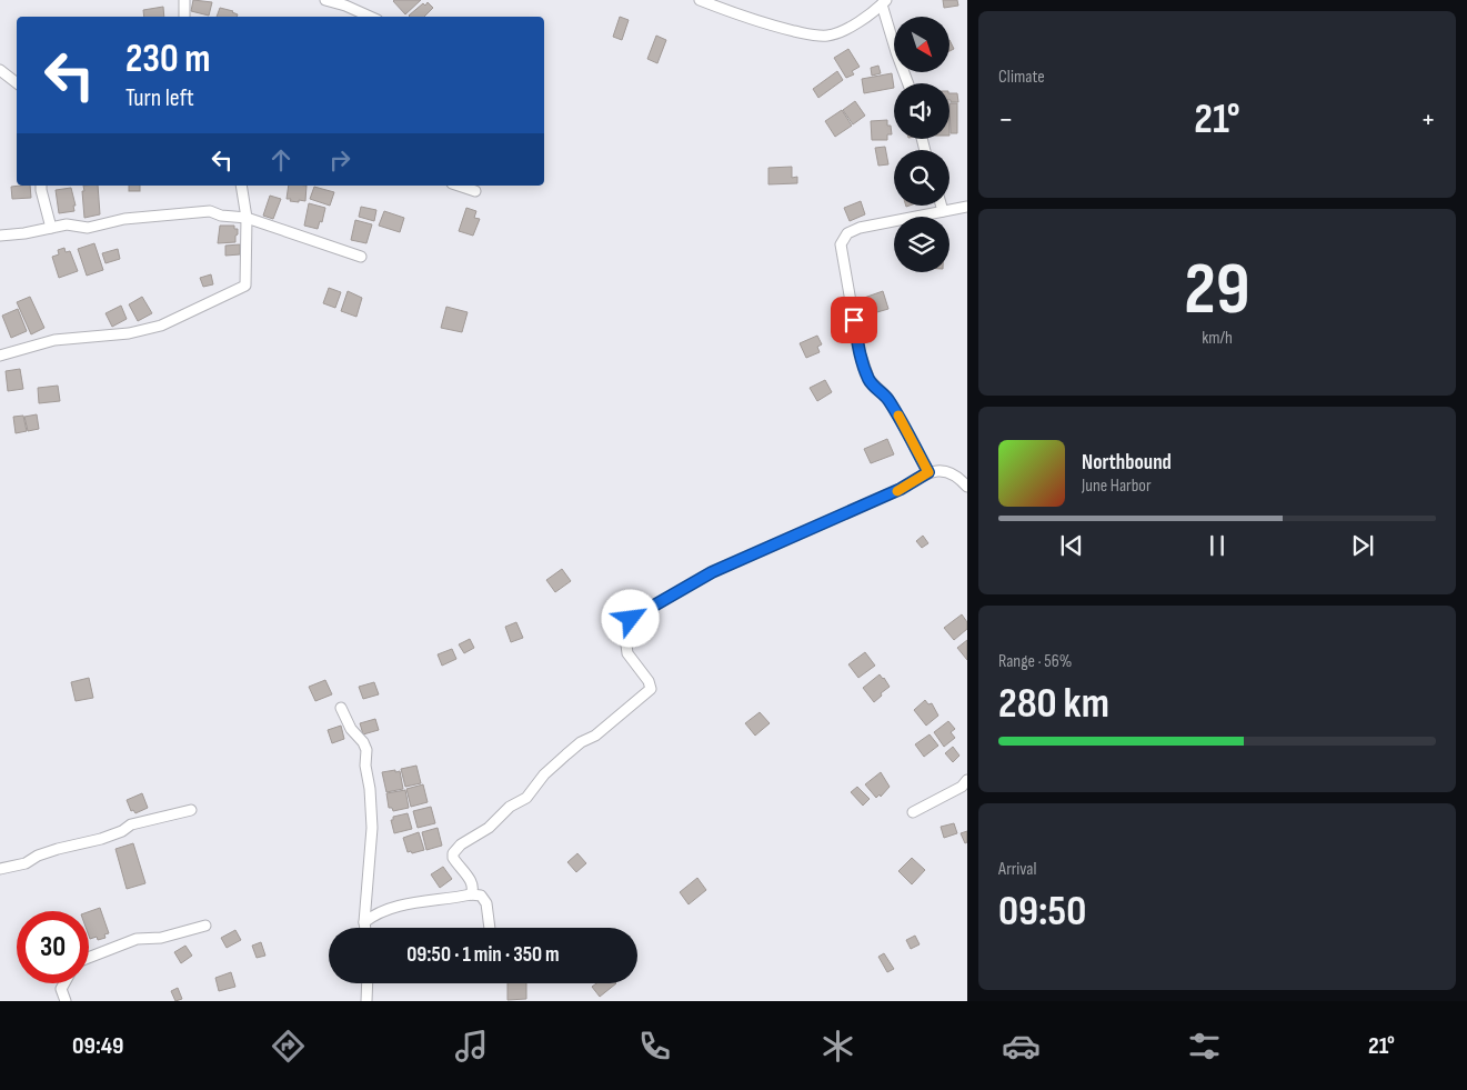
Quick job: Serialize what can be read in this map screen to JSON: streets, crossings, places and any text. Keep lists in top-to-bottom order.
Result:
{
  "north": "bottom right",
  "page": {
    "tile": [
      "Climate",
      ["29", "km/h"],
      ["Range · 56%", "280 km"],
      ["Arrival", "09:50"]
    ],
    "turn": ["230 m", "Turn left"],
    "heat": ["−", "21°", "+"],
    "song": ["Northbound", "June Harbor"],
    "limit": "30",
    "trip": "09:50 · 1 min · 350 m",
    "tabs": ["09:49", "21°"]
  }
}
